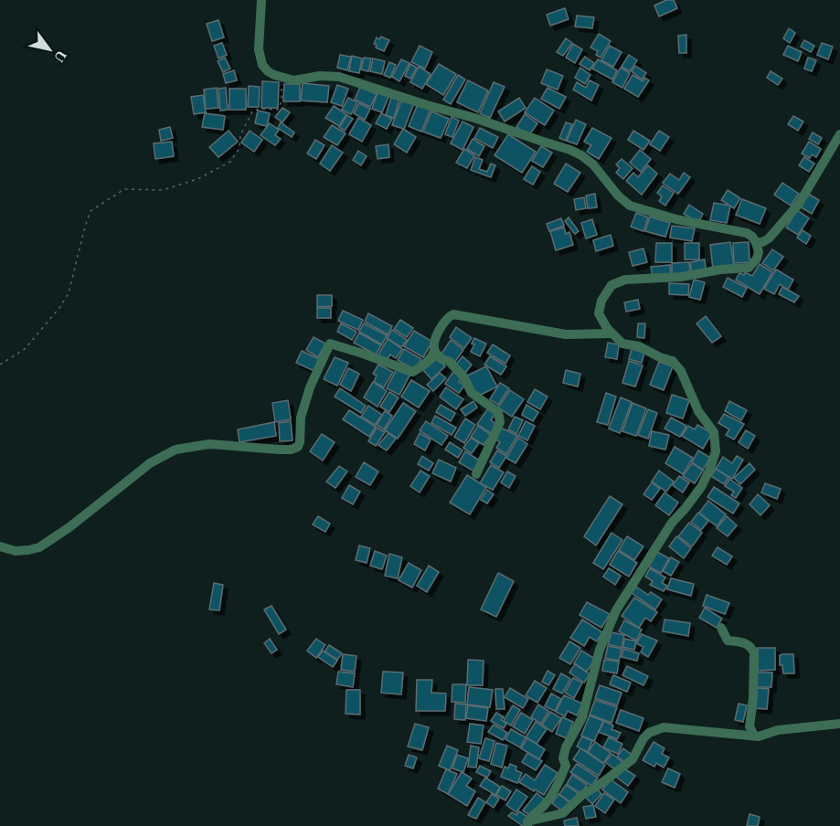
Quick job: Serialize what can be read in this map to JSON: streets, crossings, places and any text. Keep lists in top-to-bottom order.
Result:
{
  "north": "bottom right"
}
